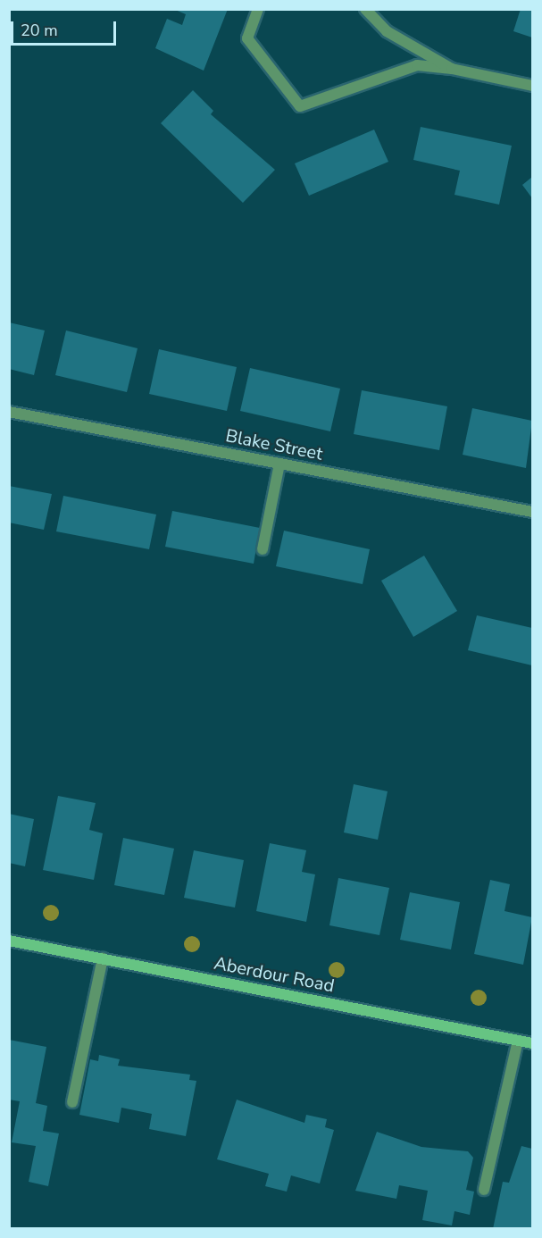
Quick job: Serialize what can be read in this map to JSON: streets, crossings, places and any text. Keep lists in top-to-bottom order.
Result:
{
  "streets": {
    "main road": ["Aberdour Road"],
    "street": ["Blake Street"]
  },
  "scale_bar": "20 m"
}
